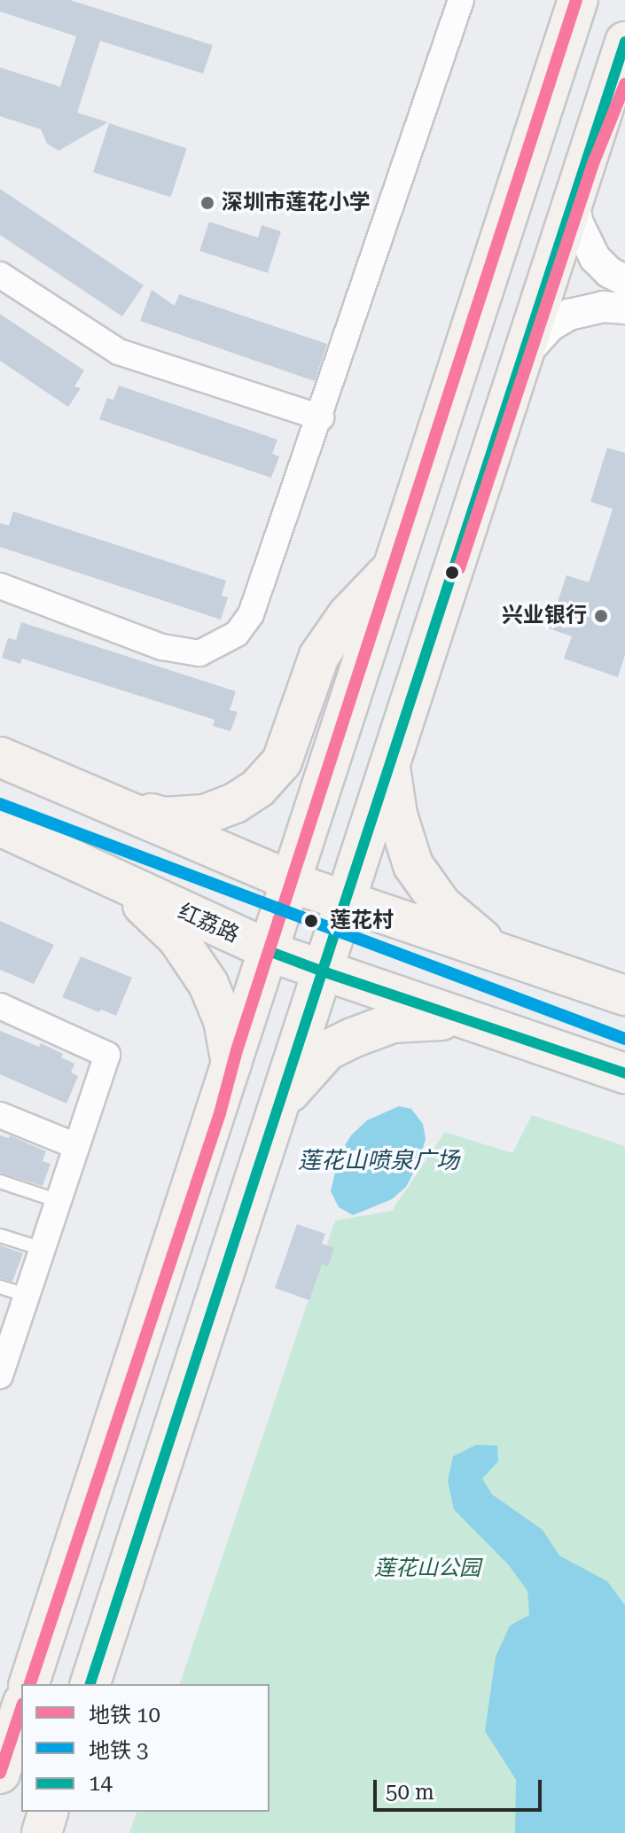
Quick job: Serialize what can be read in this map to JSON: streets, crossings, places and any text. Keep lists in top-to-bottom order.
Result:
{
  "streets": {
    "main road": ["红荔路"]
  },
  "water": ["莲花山喷泉广场"],
  "parks": ["莲花山公园"],
  "places": ["深圳市莲花小学", "兴业银行", "莲花村"],
  "lines": ["metro line 10", "transit line 14", "metro line 3"],
  "legend": ["地铁 10", "地铁 3", "14"],
  "scale_bar": "50 m"
}
